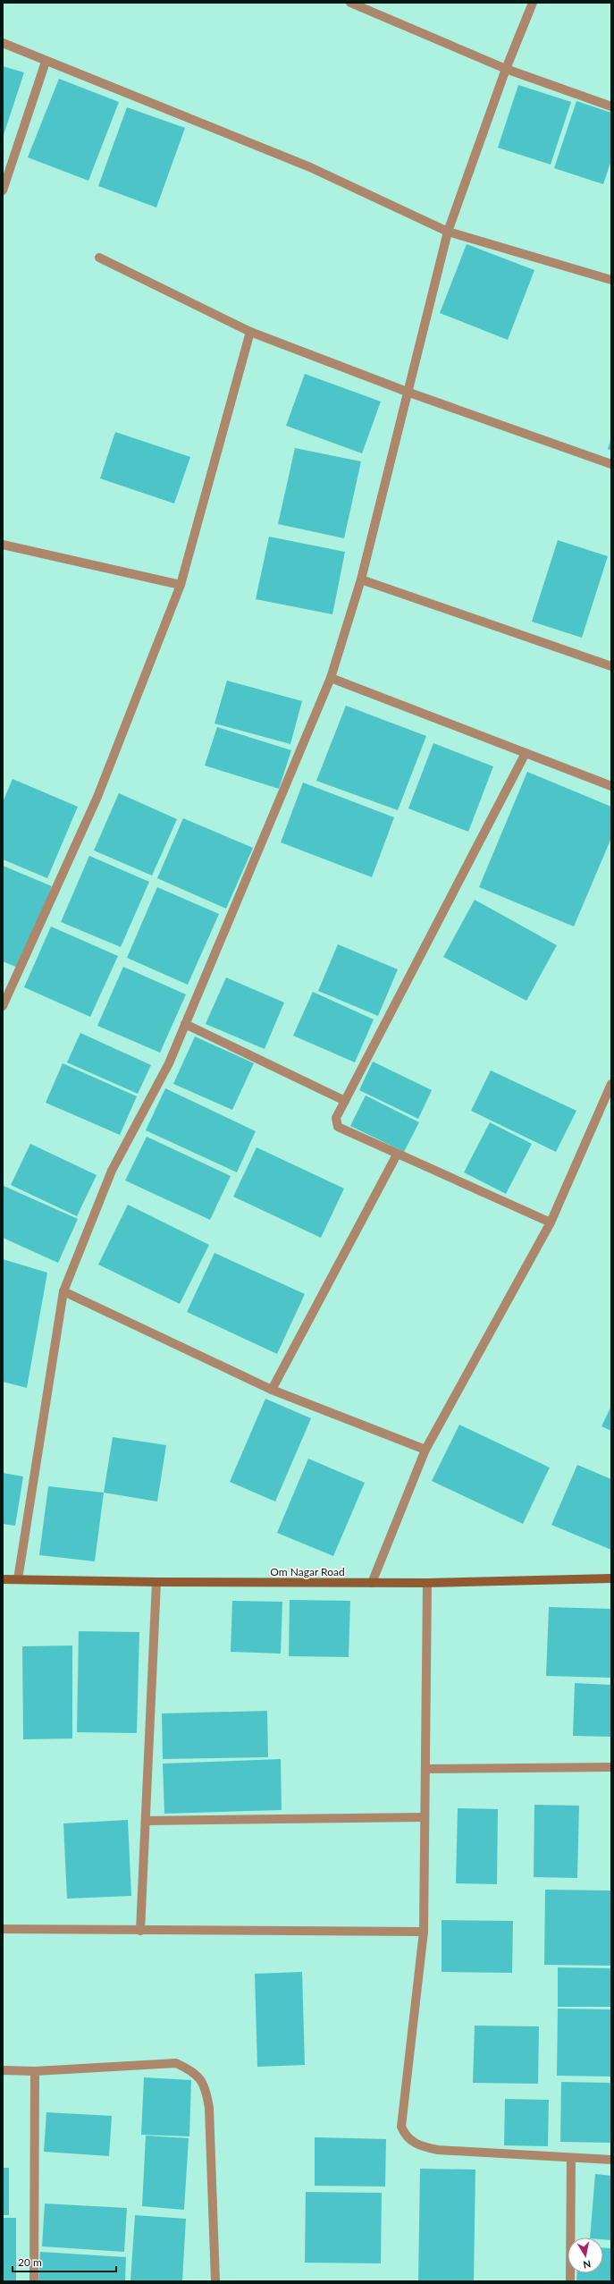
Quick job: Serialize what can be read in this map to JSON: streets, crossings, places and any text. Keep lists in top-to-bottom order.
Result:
{
  "streets": {
    "street": ["Om Nagar Road"]
  },
  "scale_bar": "20 m",
  "north": "bottom"
}
